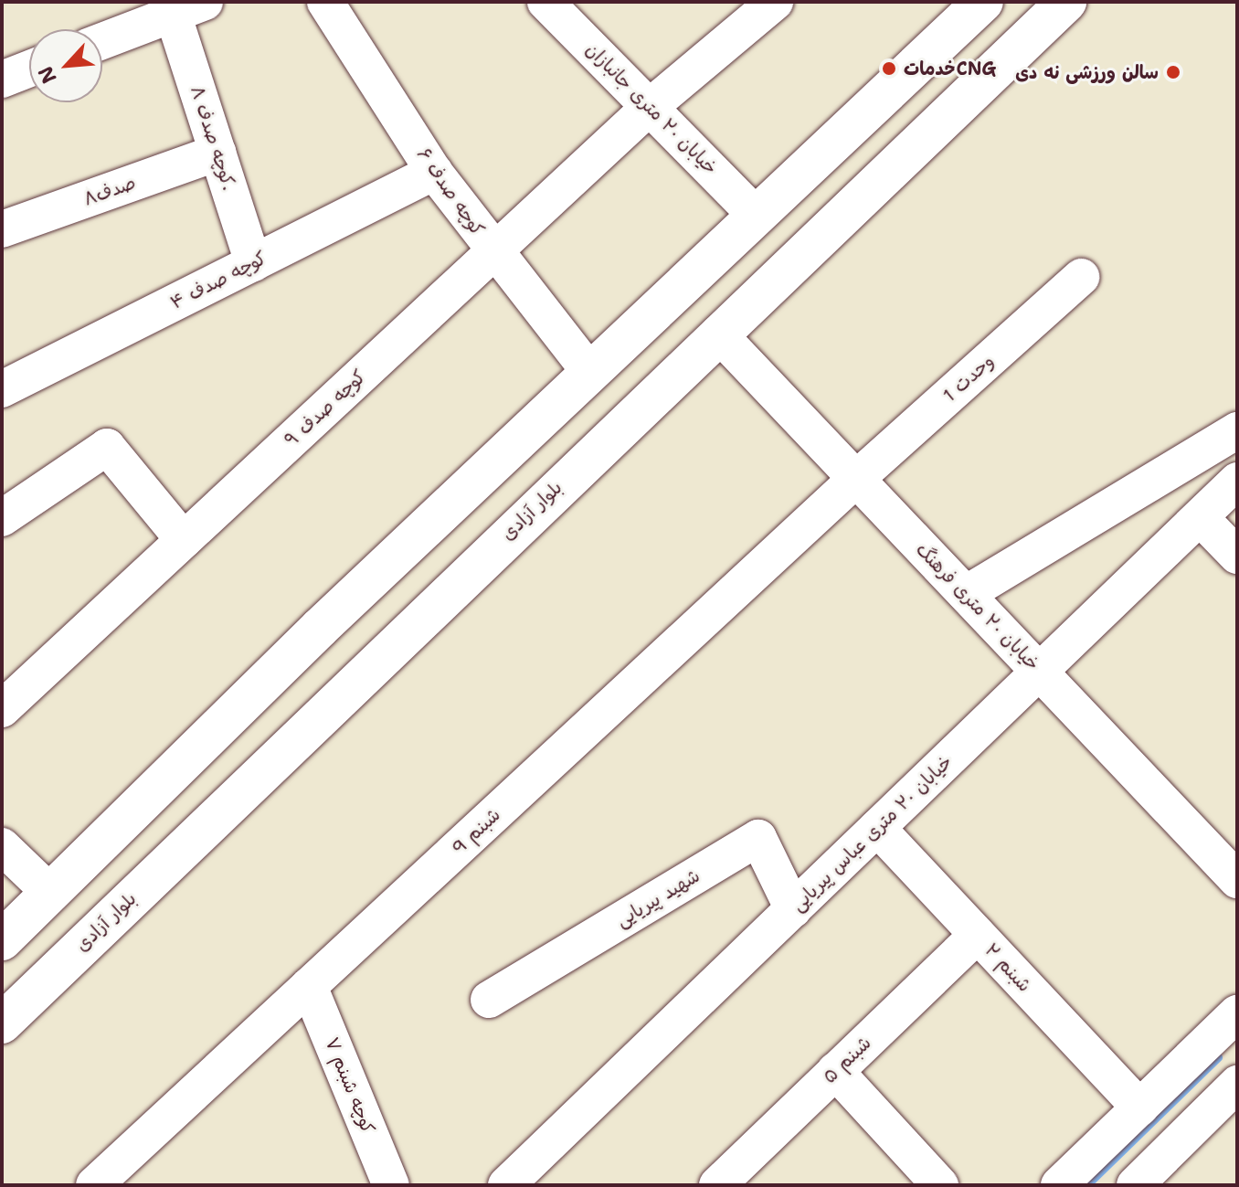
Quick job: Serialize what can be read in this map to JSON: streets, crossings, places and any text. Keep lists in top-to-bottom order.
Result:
{
  "streets": {
    "main road": ["بلوار آزادی"],
    "street": [
      "خیابان ۲۰ متری جانبازان",
      "کوچه صدف ۸.",
      "صدف۸",
      "کوچه صدف ۶",
      "کوچه صدف ۴",
      "وحدت 1",
      "کوچه صدف ۹",
      "خیابان ۲۰ متری فرهنگ",
      "شبنم 9",
      "خیابان ۲۰ متری عباس پیریایی",
      "شهید پیریایی",
      "شبنم ۲",
      "شبنم ۵",
      "کوچه شبنم ۷"
    ]
  },
  "crossings": [
    ["خیابان ۲۰ متری جانبازان", "کوچه صدف ۹"],
    ["کوچه صدف ۸.", "صدف۸"],
    ["کوچه صدف ۸.", "کوچه صدف ۴"],
    ["کوچه صدف ۶", "کوچه صدف ۴"],
    ["کوچه صدف ۶", "کوچه صدف ۹"],
    ["وحدت 1", "خیابان ۲۰ متری فرهنگ"],
    ["وحدت 1", "شبنم 9"],
    ["بلوار آزادی", "خیابان ۲۰ متری فرهنگ"],
    ["خیابان ۲۰ متری فرهنگ", "شبنم 9"],
    ["خیابان ۲۰ متری فرهنگ", "خیابان ۲۰ متری عباس پیریایی"],
    ["شبنم 9", "کوچه شبنم ۷"],
    ["خیابان ۲۰ متری عباس پیریایی", "شهید پیریایی"],
    ["خیابان ۲۰ متری عباس پیریایی", "شبنم ۲"],
    ["شبنم ۲", "شبنم ۵"]
  ],
  "places": ["خدماتCNG", "سالن ورزشی نه دی"],
  "north": "bottom left"
}
